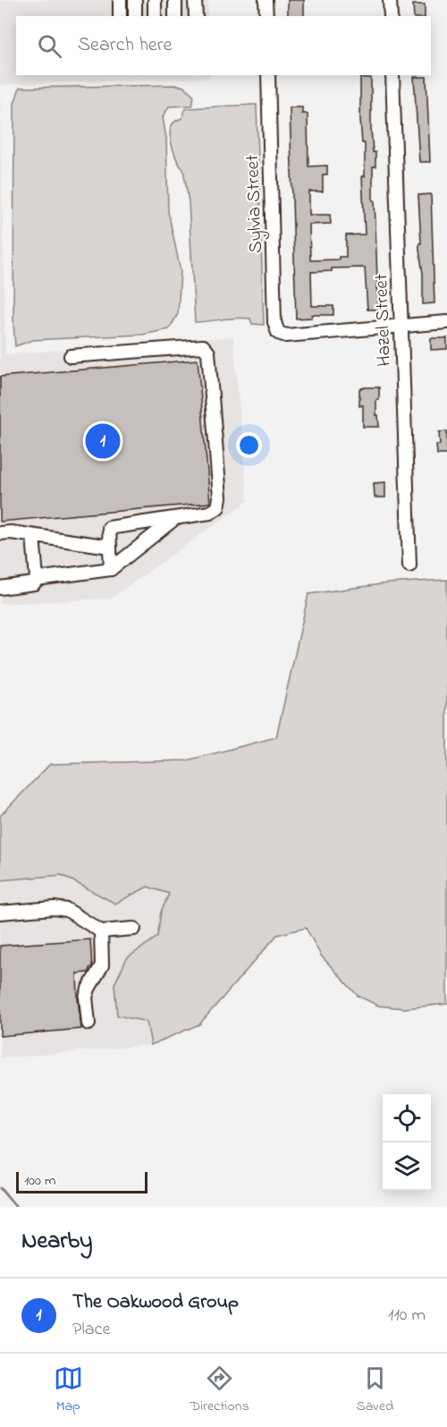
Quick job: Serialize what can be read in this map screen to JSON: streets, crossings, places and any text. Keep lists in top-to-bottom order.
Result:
{
  "streets": {
    "street": ["Sylvia Street", "Hazel Street"]
  },
  "crossings": [
    ["Sylvia Street", "Hazel Street"]
  ],
  "scale_bar": "100 m",
  "page": {
    "search": "Search here",
    "pins": "1",
    "scale": "100 m",
    "heading": "Nearby",
    "list": [
      {
        "mark": "1",
        "name": "The Oakwood Group",
        "note": "Place",
        "value": "110 m"
      }
    ],
    "nav": ["Map", "Directions", "Saved"]
  }
}
